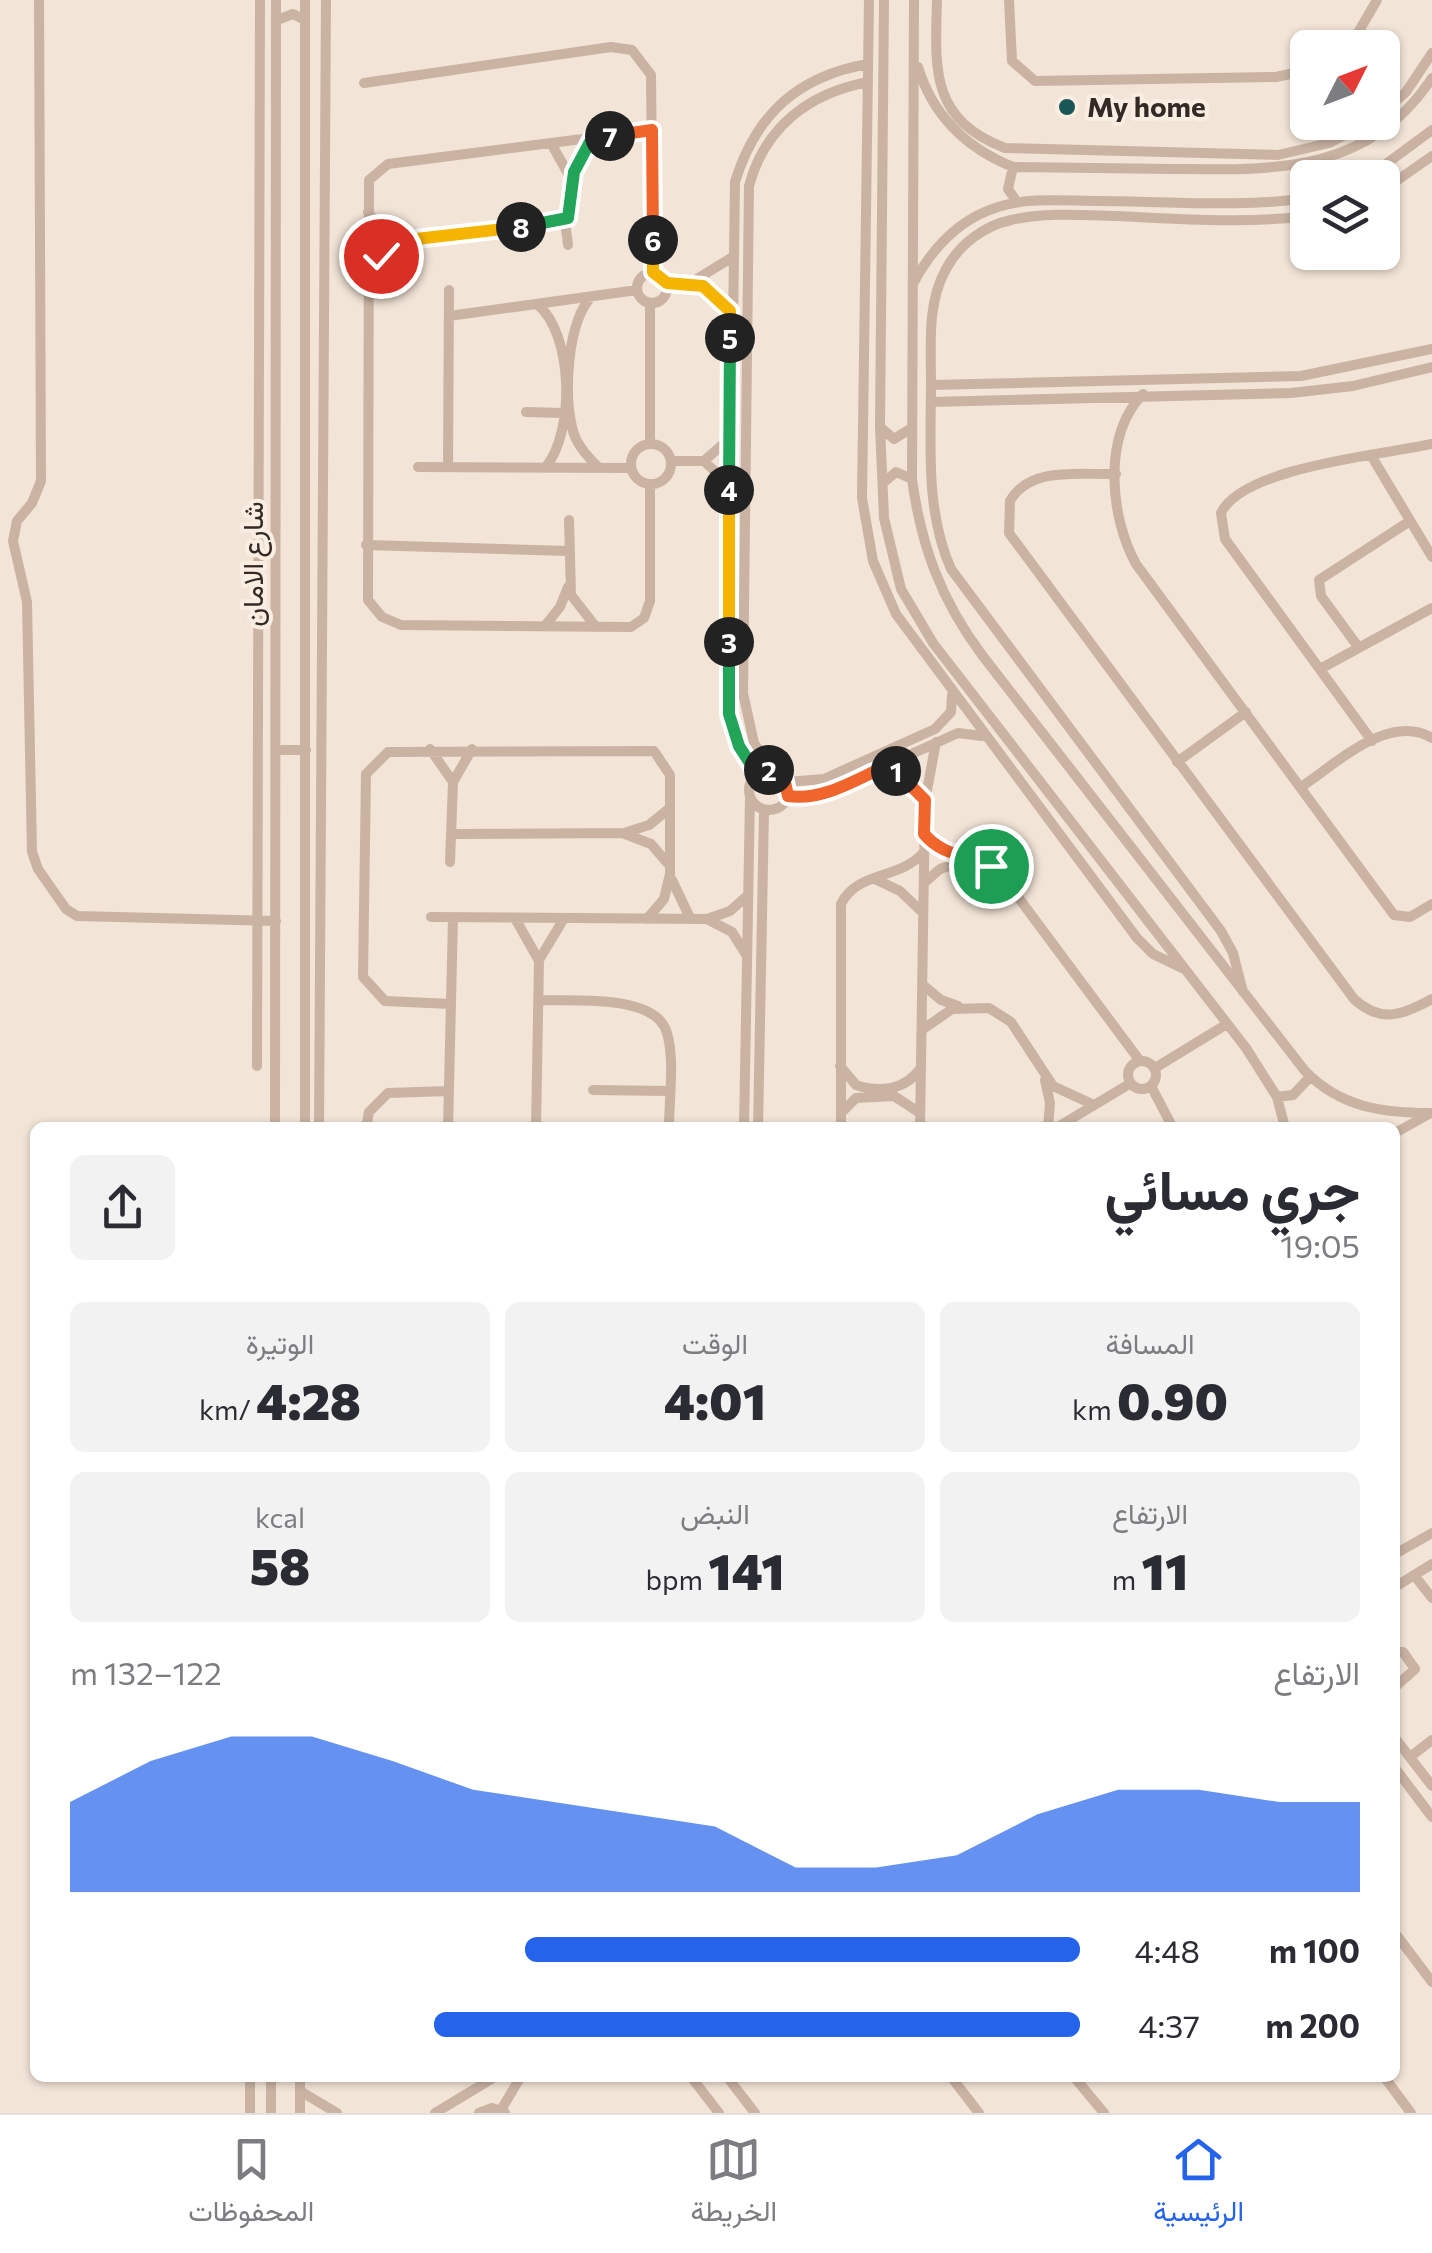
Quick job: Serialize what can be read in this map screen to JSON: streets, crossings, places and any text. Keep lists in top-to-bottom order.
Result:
{
  "streets": {
    "street": ["شارع الامان"]
  },
  "places": ["My home"],
  "north": "top right",
  "page": {
    "pins": [
      "7",
      "8",
      "6",
      "5",
      "4",
      "3",
      "2",
      "1"
    ],
    "heading": ["جري مسائي", "19:05"],
    "stats": [
      ["المسافة", "0.90 km"],
      ["الوقت", "4:01"],
      ["الوتيرة", "4:28 /km"],
      ["الارتفاع", "11 m"],
      ["النبض", "141 bpm"],
      ["kcal", "58"]
    ],
    "chart": ["الارتفاع", "122–132 m"],
    "list": [
      {
        "name": "100 m",
        "note": "4:48"
      },
      {
        "name": "200 m",
        "note": "4:37"
      }
    ],
    "tabs": ["الرئيسية", "الخريطة", "المحفوظات"]
  }
}
